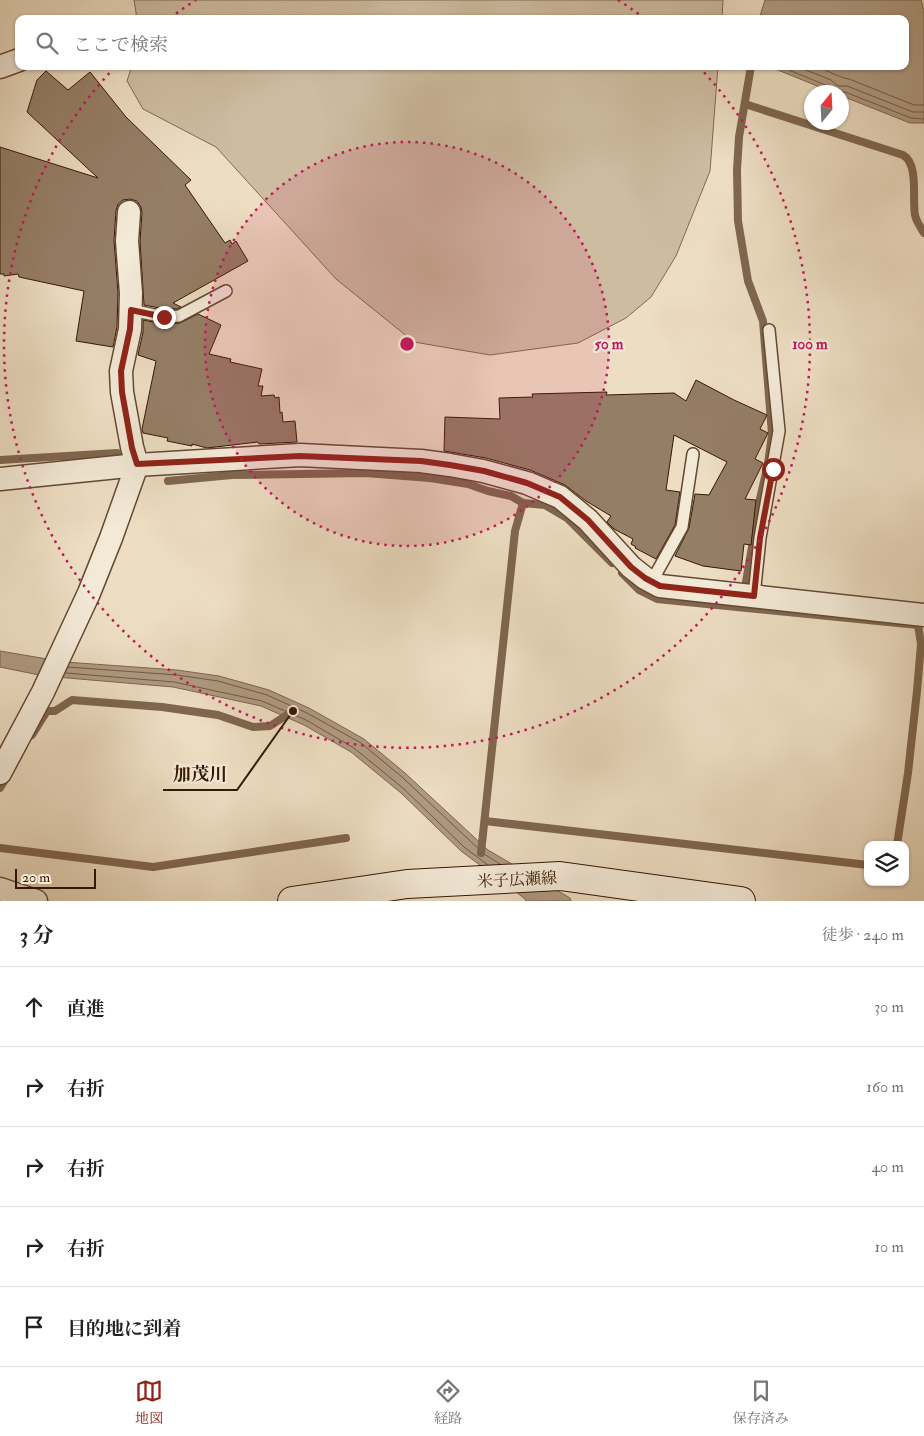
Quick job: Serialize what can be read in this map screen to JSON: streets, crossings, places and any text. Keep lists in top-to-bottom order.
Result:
{
  "streets": {
    "main road": ["米子広瀬線"]
  },
  "places": ["加茂川"],
  "scale_bar": "20 m",
  "north": "top",
  "page": {
    "search": "ここで検索",
    "scale": "20 m",
    "heading": ["3 分", "徒歩 · 240 m"],
    "list": [
      ["直進", "30 m"],
      ["右折", "160 m"],
      ["右折", "40 m"],
      ["右折", "10 m"],
      "目的地に到着"
    ],
    "nav": ["地図", "経路", "保存済み"]
  },
  "rings": ["50 m", "100 m"]
}
